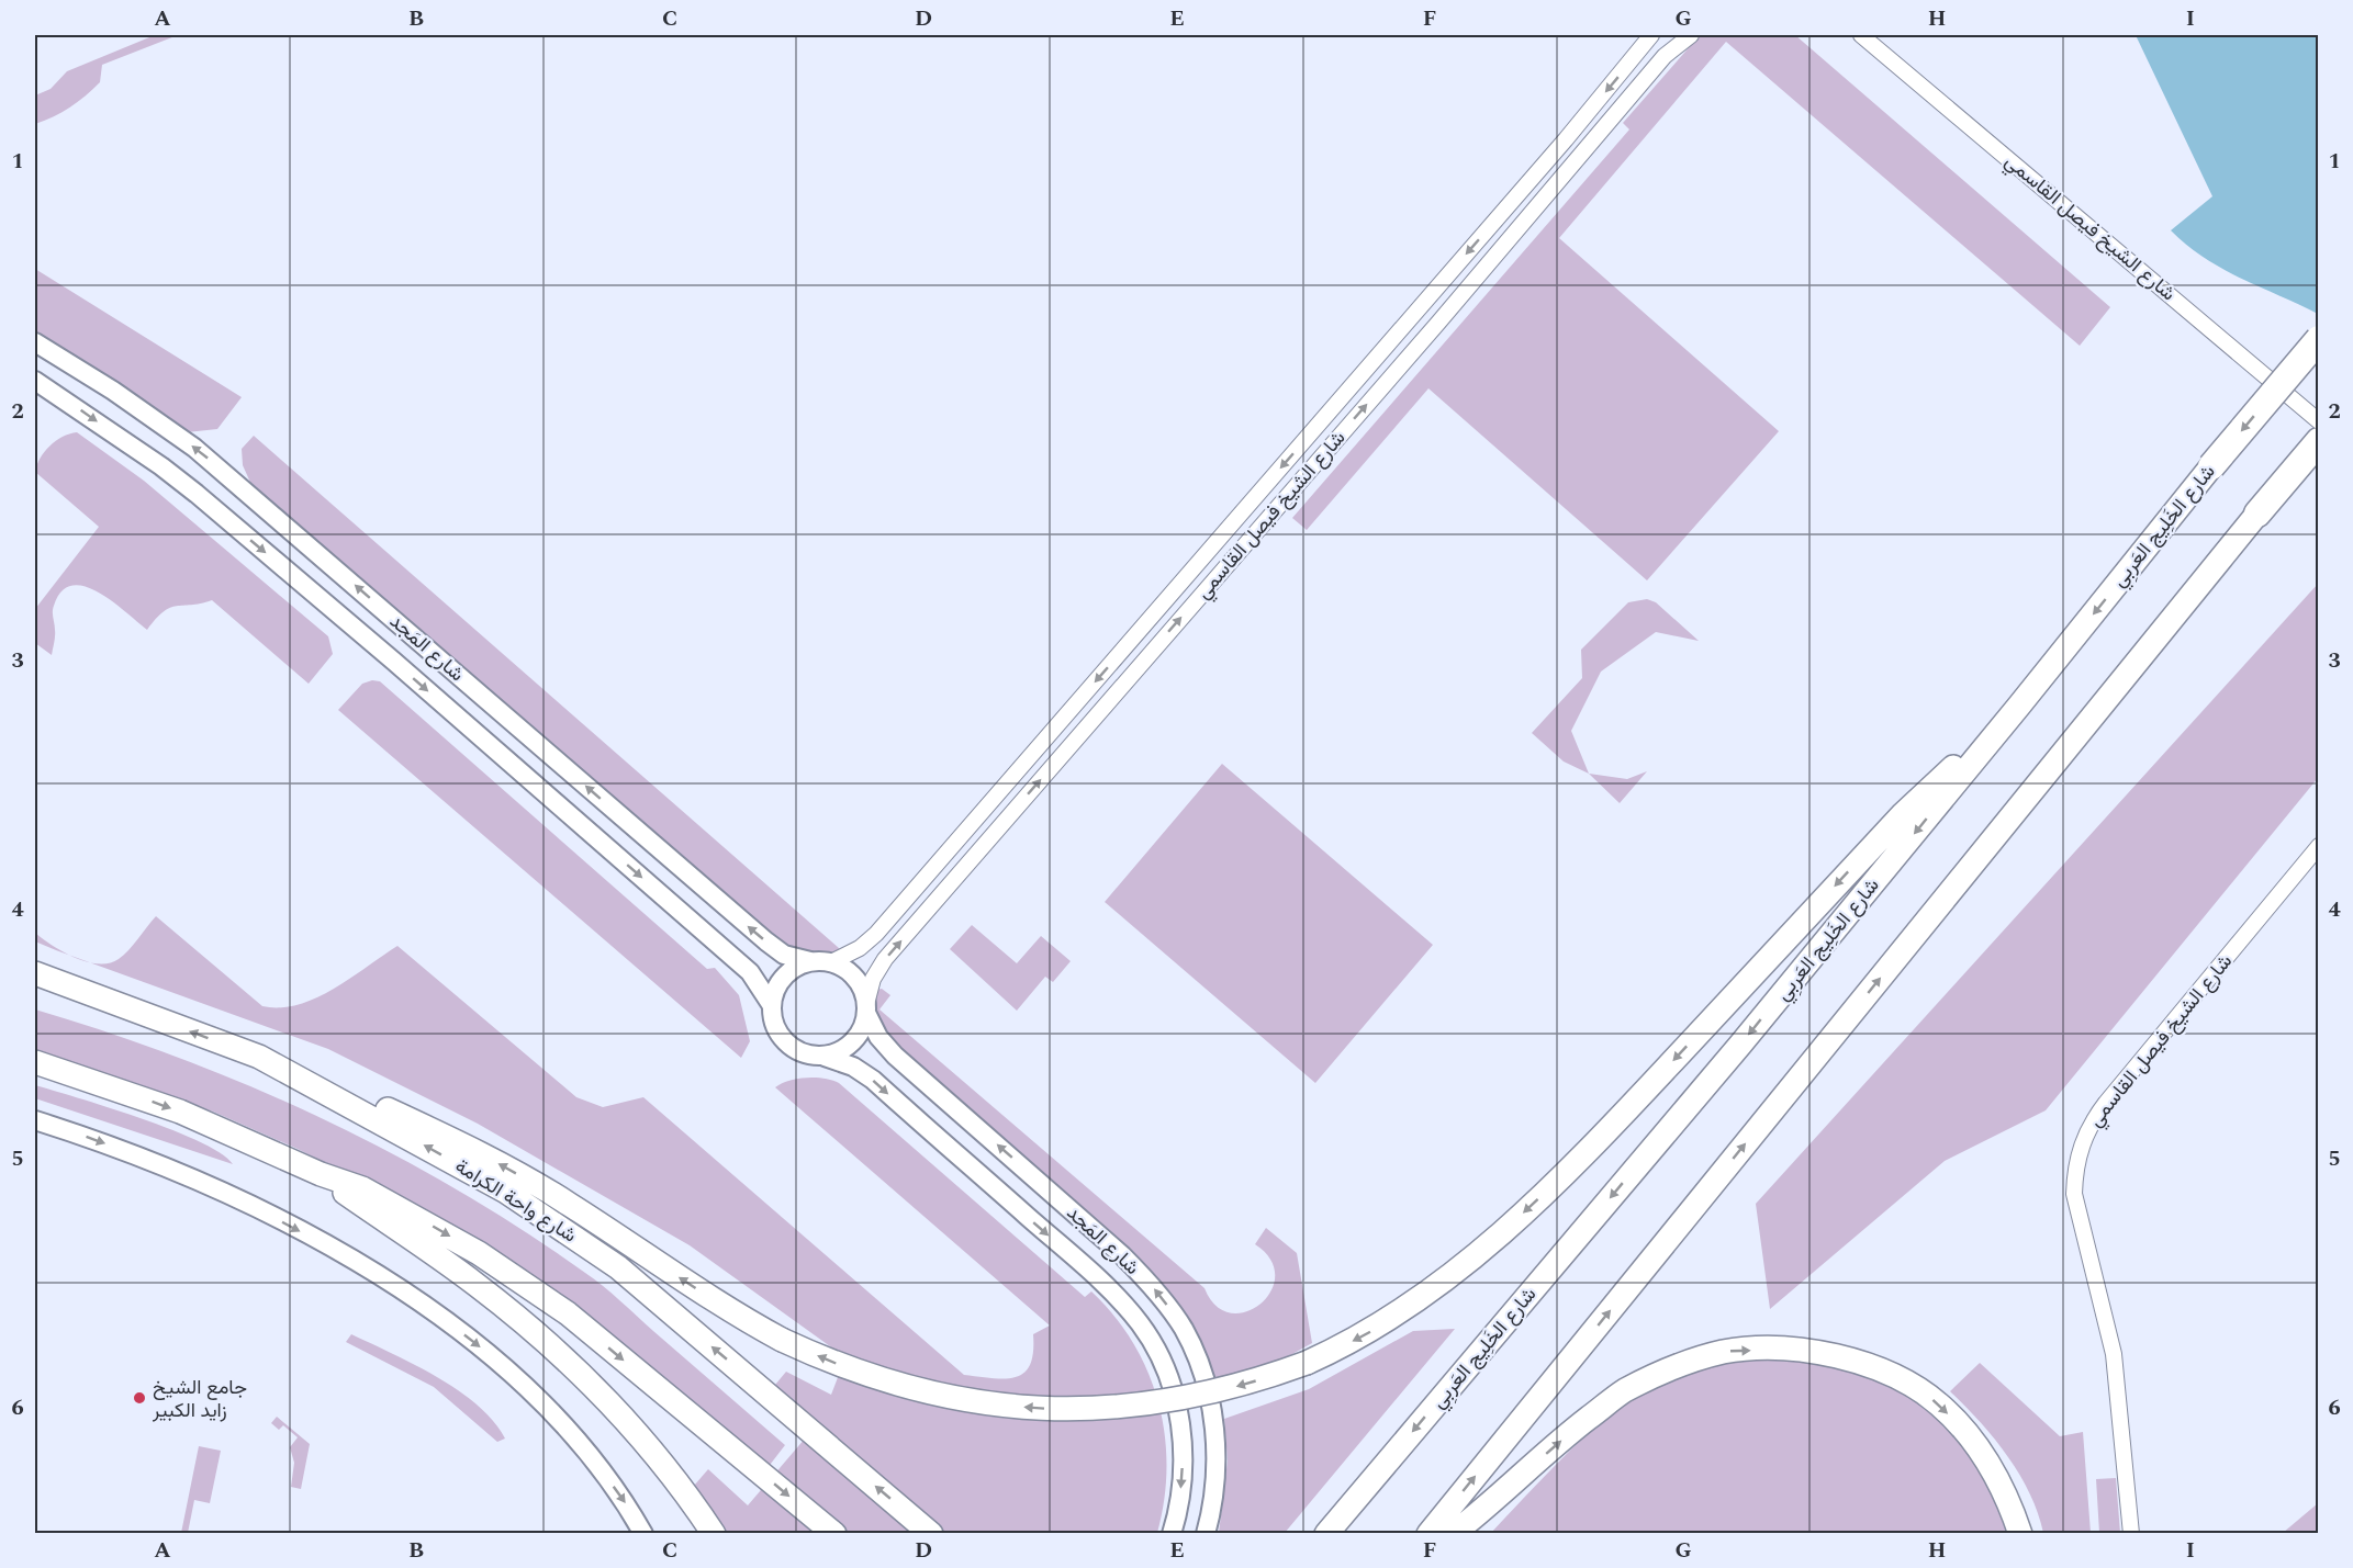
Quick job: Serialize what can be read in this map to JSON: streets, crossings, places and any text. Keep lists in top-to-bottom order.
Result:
{
  "streets": {
    "highway": ["شارع الخَلِيج العَربِي", "شارع واحة الكرامة"],
    "street": ["شارع الشيخ فيصل القاسمي", "شارع المَجد"]
  },
  "crossings": [
    ["شارع الشيخ فيصل القاسمي", "شارع المَجد"]
  ],
  "places": ["جامع الشيخ زايد الكبير"],
  "grid": {
    "columns": [
      "A",
      "B",
      "C",
      "D",
      "E",
      "F",
      "G",
      "H",
      "I"
    ],
    "rows": [
      "1",
      "2",
      "3",
      "4",
      "5",
      "6"
    ]
  }
}
